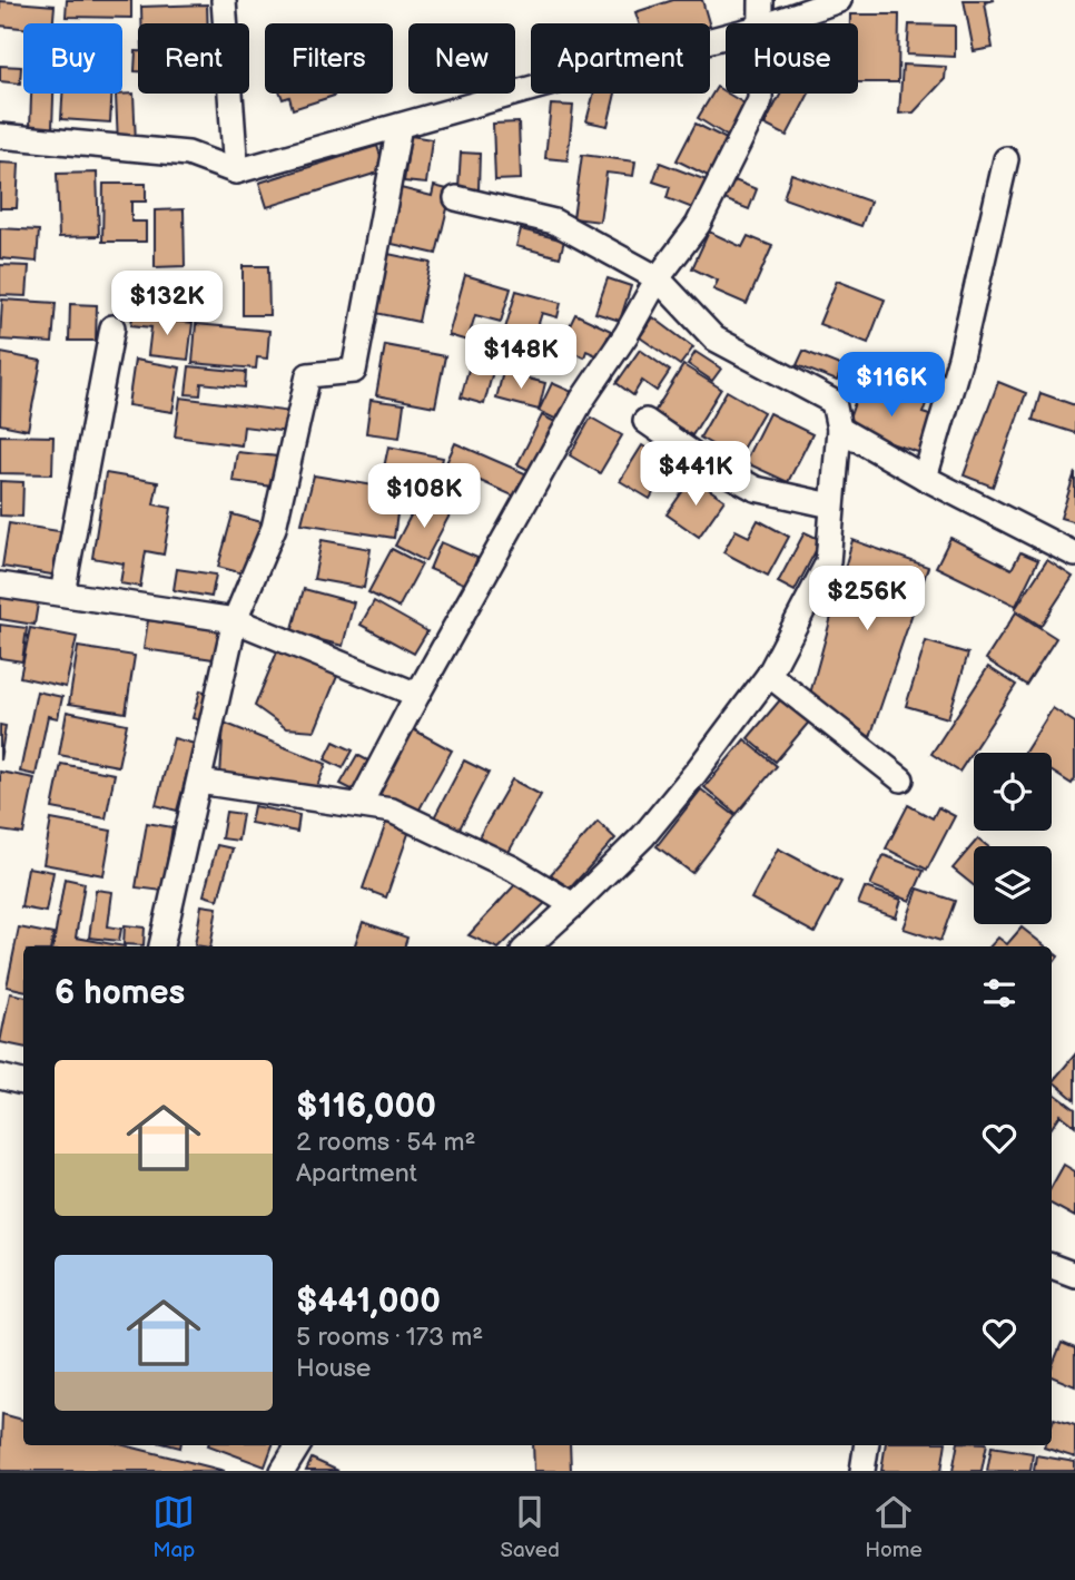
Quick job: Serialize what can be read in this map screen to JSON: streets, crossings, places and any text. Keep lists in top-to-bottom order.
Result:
{
  "page": {
    "chip": [
      "Buy",
      "Rent",
      "Filters",
      "New",
      "Apartment",
      "House"
    ],
    "price": [
      "$132K",
      "$148K",
      "$116K",
      "$441K",
      "$108K",
      "$256K"
    ],
    "heading": "6 homes",
    "list": [
      {
        "name": "$116,000",
        "note": "2 rooms · 54 m² · Apartment"
      },
      {
        "name": "$441,000",
        "note": "5 rooms · 173 m² · House"
      }
    ],
    "tabs": ["Map", "Saved", "Home"]
  }
}
